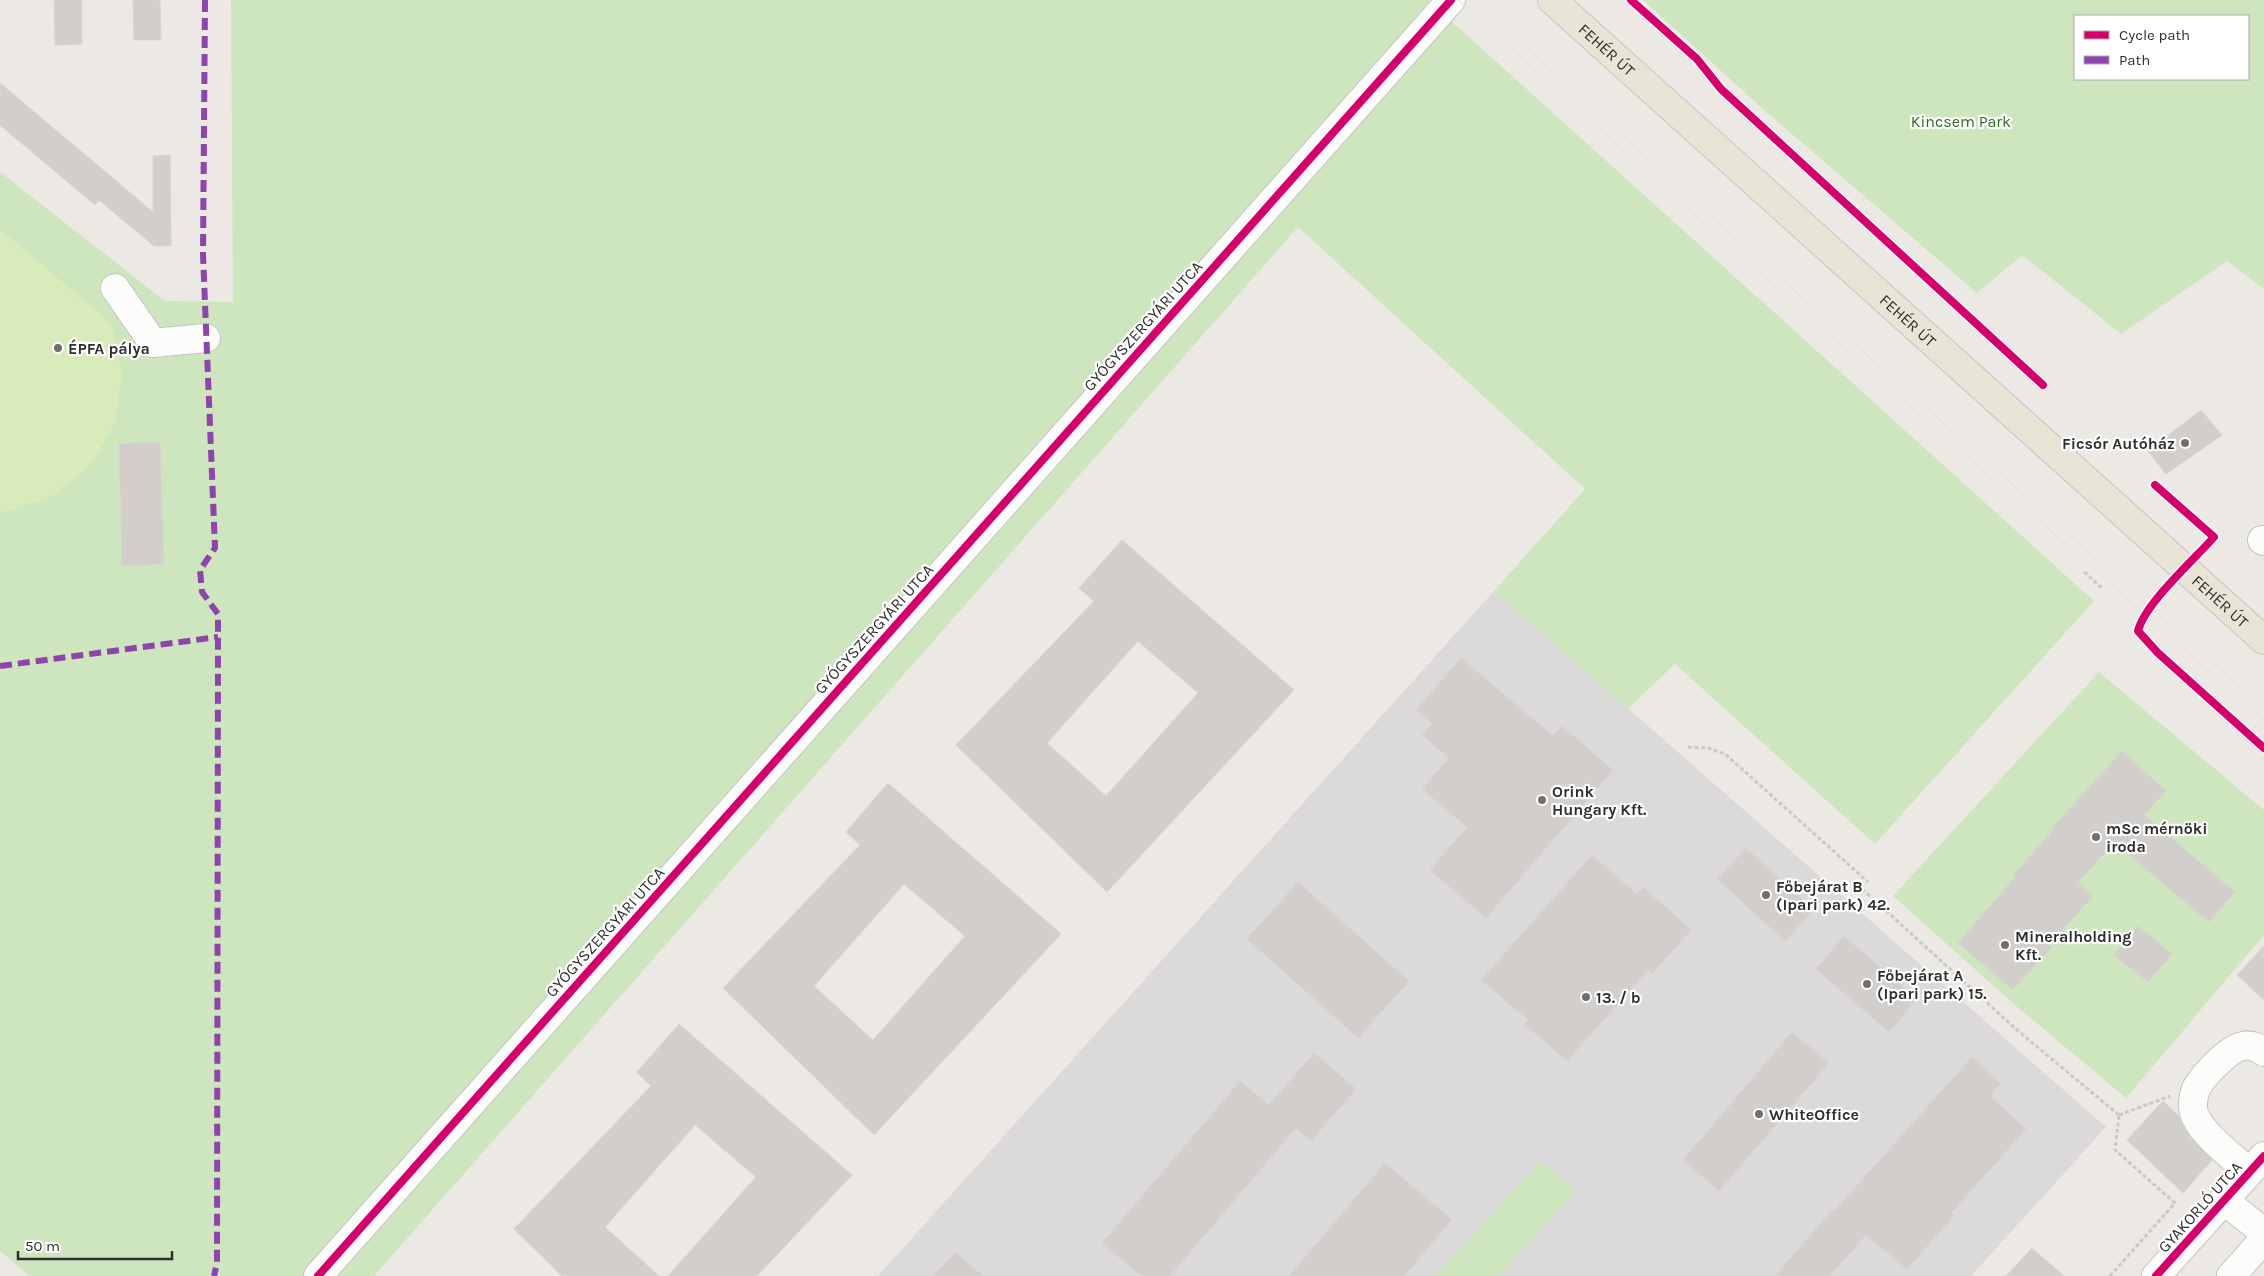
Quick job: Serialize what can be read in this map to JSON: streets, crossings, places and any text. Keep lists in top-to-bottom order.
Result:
{
  "streets": {
    "main road": ["FEHÉR ÚT"],
    "street": ["GYÓGYSZERGYÁRI UTCA", "GYAKORLÓ UTCA"]
  },
  "parks": ["Kincsem Park"],
  "places": [
    "ÉPFA pálya",
    "Ficsór Autóház",
    "Orink Hungary Kft.",
    "mSc mérnöki iroda",
    "Főbejárat B (Ipari park) 42.",
    "Mineralholding Kft.",
    "Főbejárat A (Ipari park) 15.",
    "13. / b",
    "WhiteOffice"
  ],
  "legend": ["Cycle path", "Path"],
  "scale_bar": "50 m"
}
